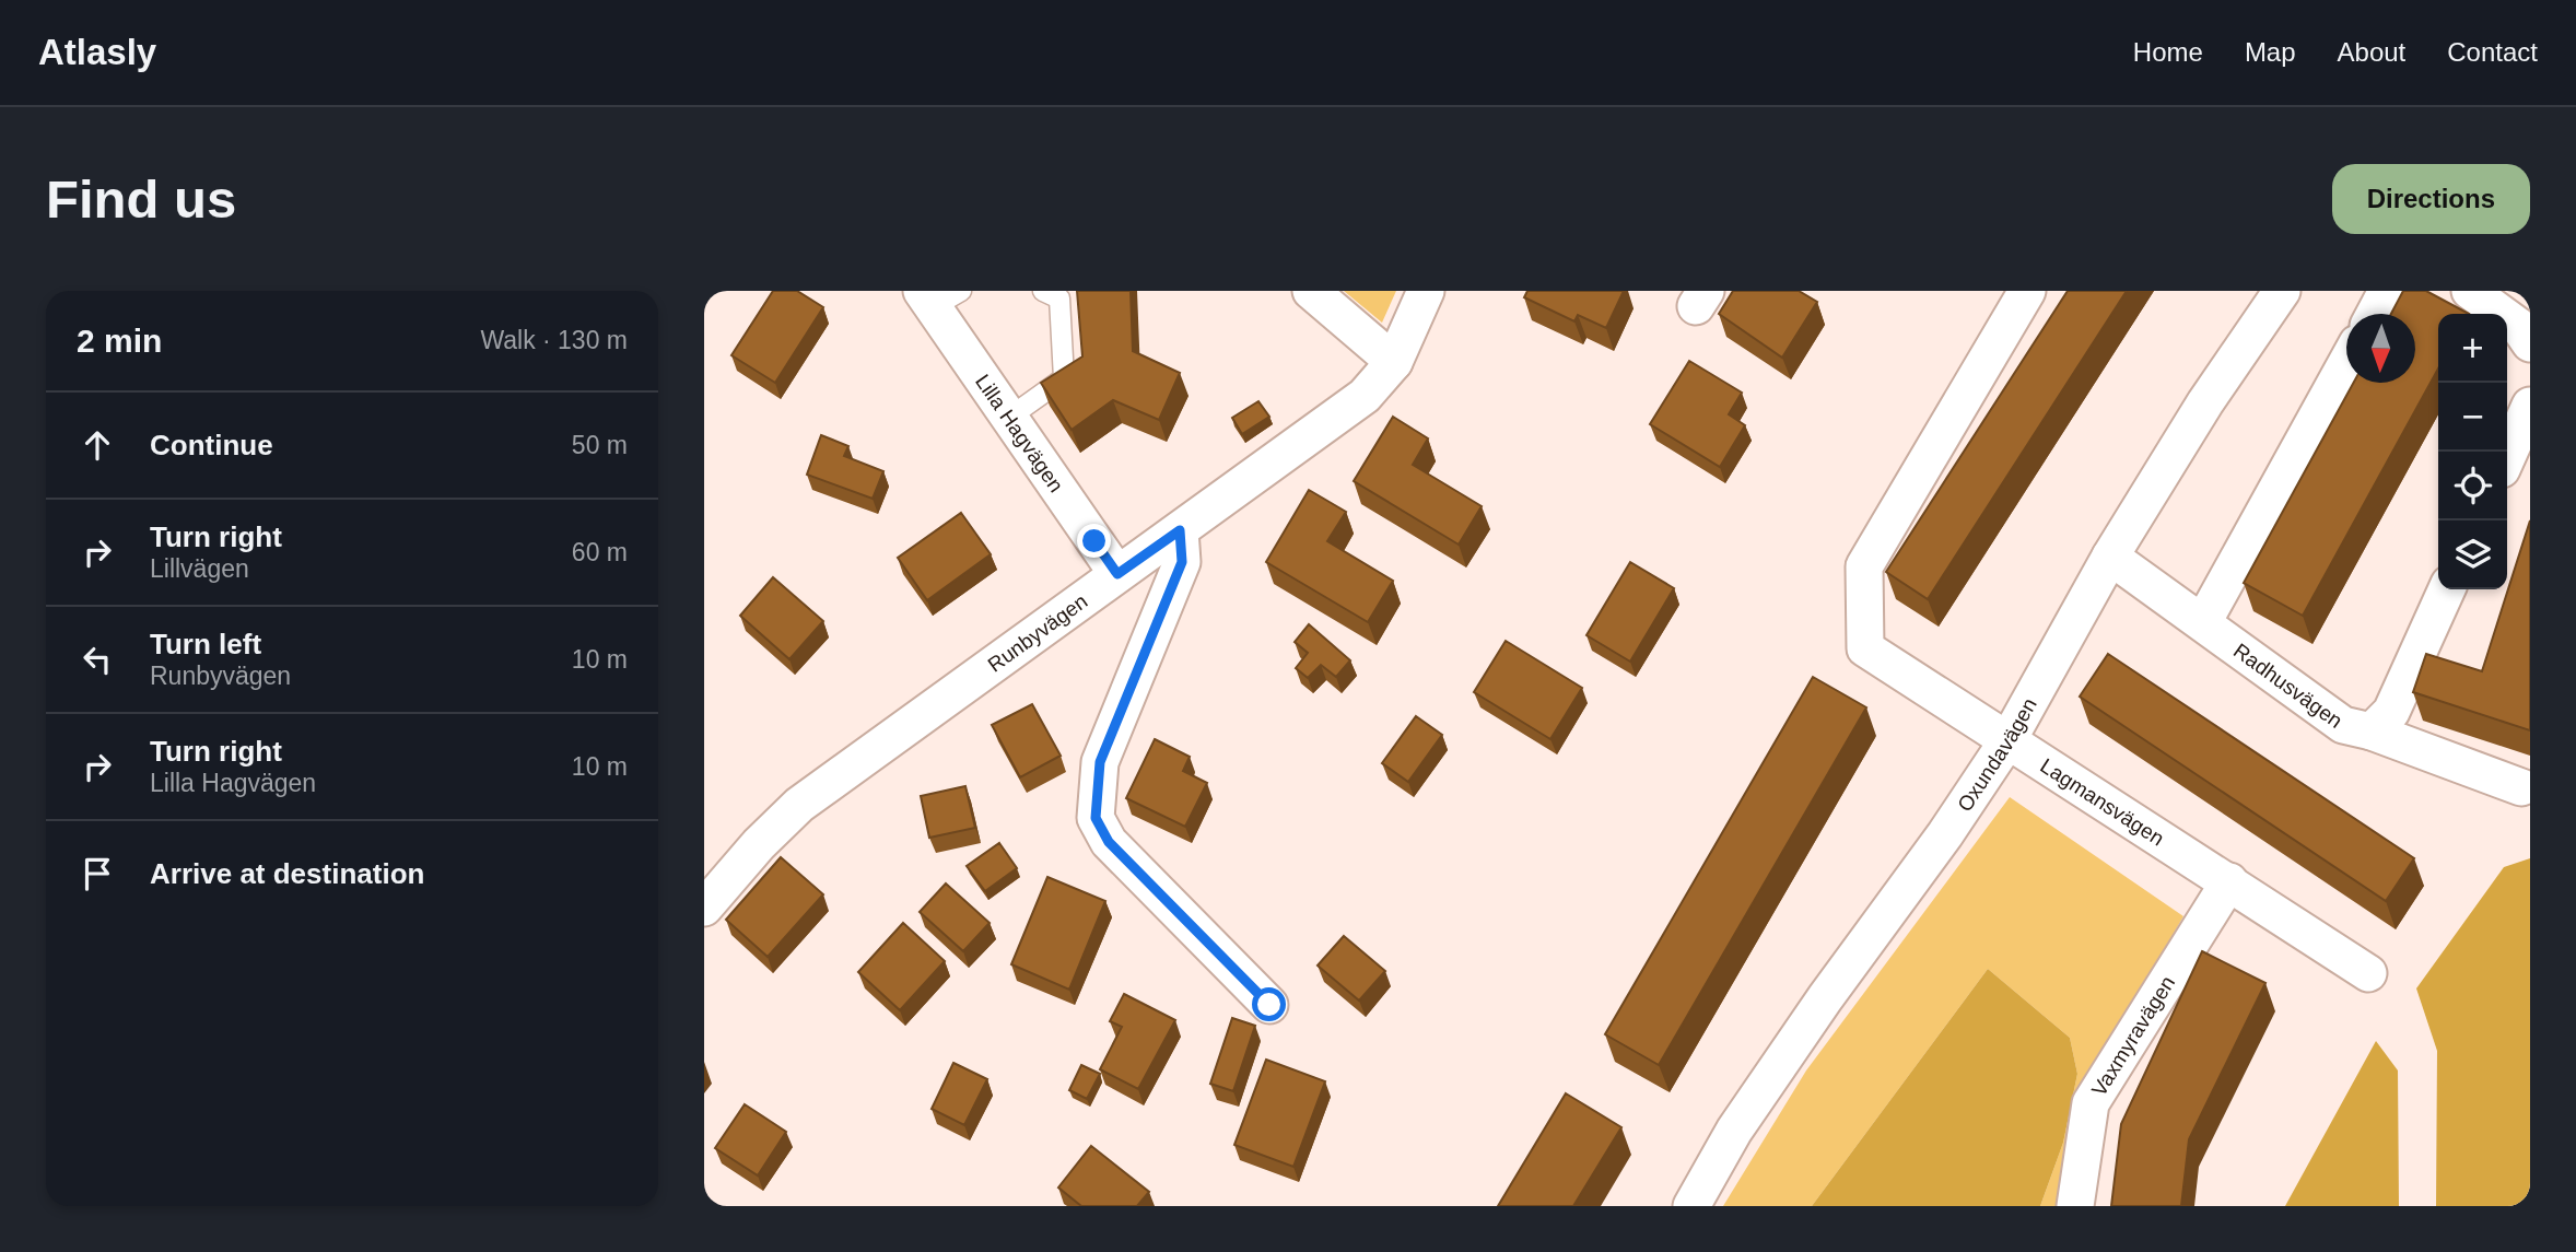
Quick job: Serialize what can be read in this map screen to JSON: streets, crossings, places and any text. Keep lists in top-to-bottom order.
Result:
{
  "streets": {
    "street": [
      "Lilla Hagvägen",
      "Runbyvägen",
      "Radhusvägen",
      "Oxundavägen",
      "Lagmansvägen",
      "Vaxmyravägen"
    ]
  },
  "crossings": [
    ["Lilla Hagvägen", "Runbyvägen"],
    ["Radhusvägen", "Oxundavägen"],
    ["Oxundavägen", "Lagmansvägen"],
    ["Lagmansvägen", "Vaxmyravägen"]
  ],
  "north": "bottom",
  "page": {
    "header": "Atlasly",
    "nav": [
      "Home",
      "Map",
      "About",
      "Contact"
    ],
    "buttons": "Directions",
    "title": "Find us",
    "heading": ["2 min", "Walk · 130 m"],
    "map_buttons": ["+", "−"],
    "list": [
      ["Continue", "50 m"],
      ["Turn right", "Lillvägen", "60 m"],
      ["Turn left", "Runbyvägen", "10 m"],
      ["Turn right", "Lilla Hagvägen", "10 m"],
      "Arrive at destination"
    ]
  }
}
